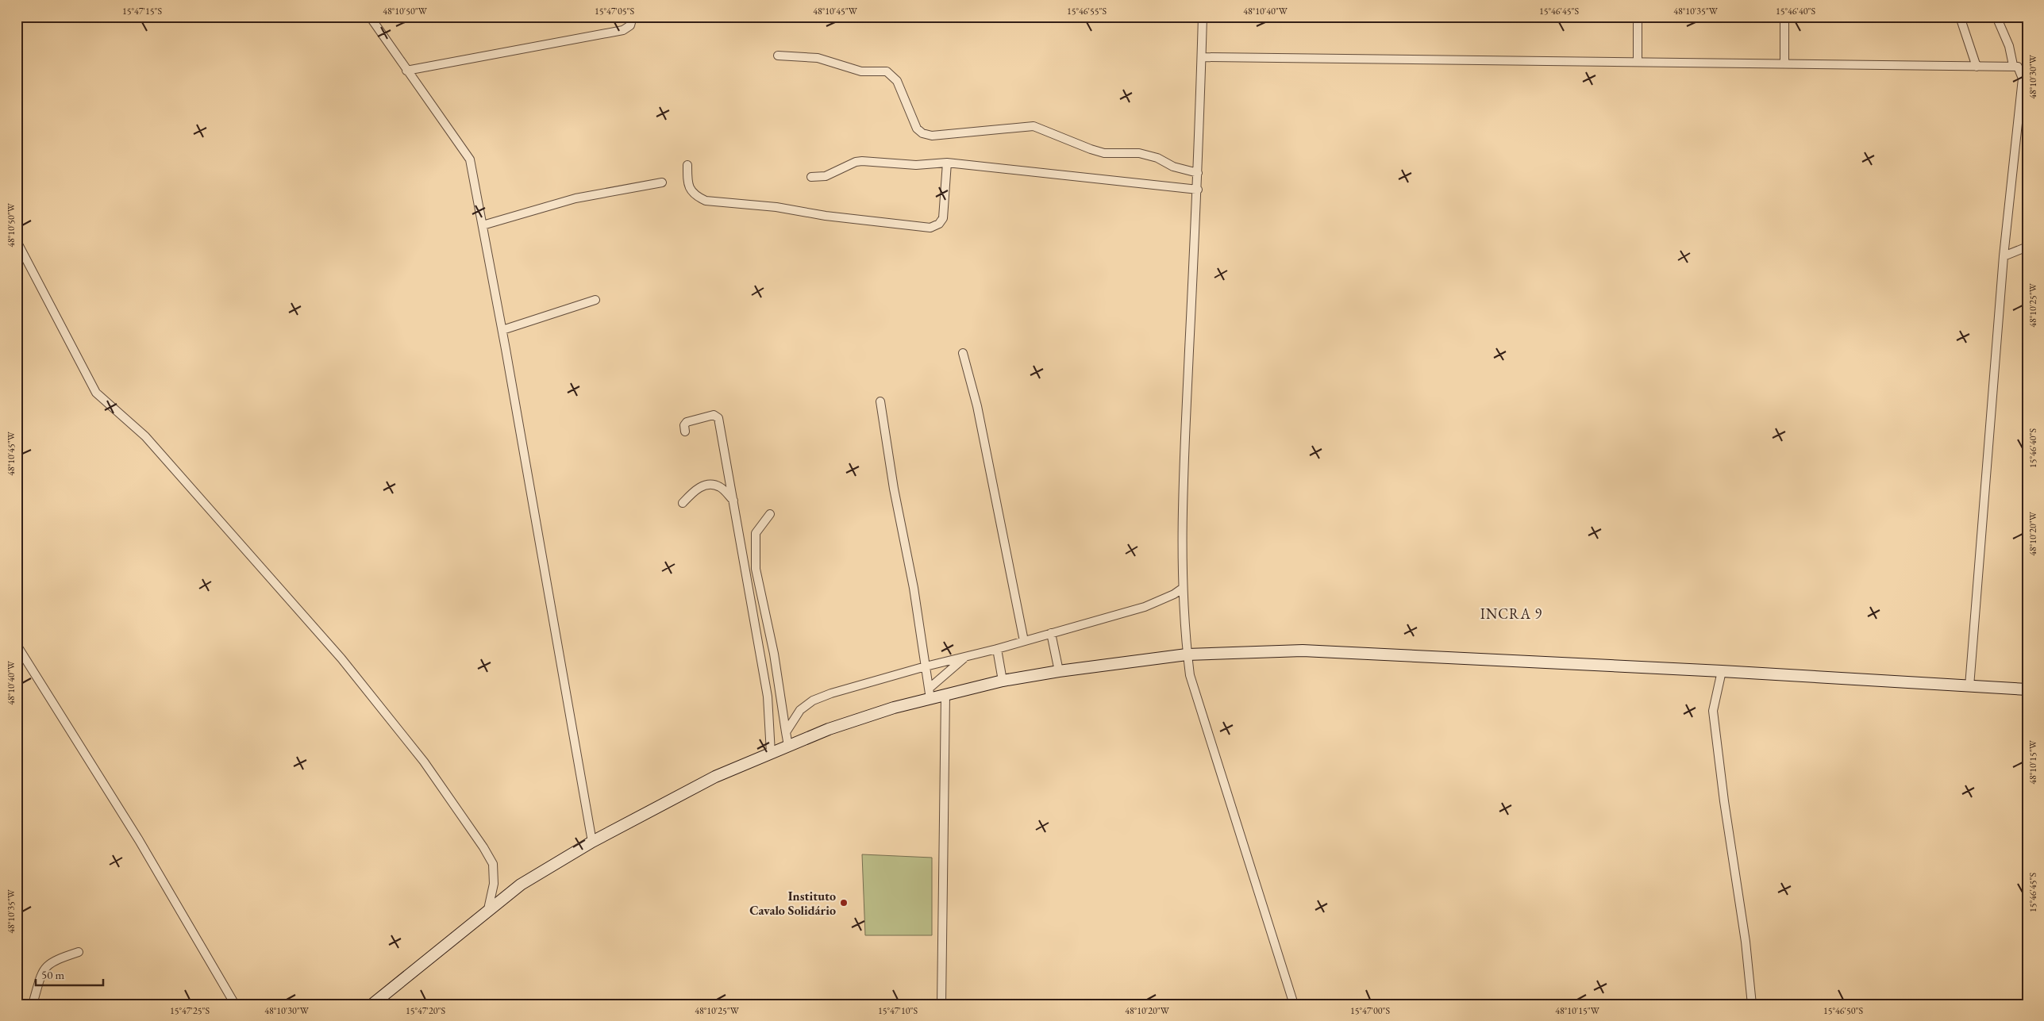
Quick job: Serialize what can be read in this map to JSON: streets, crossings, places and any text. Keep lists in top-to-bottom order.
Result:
{
  "districts": ["INCRA 9"],
  "places": ["Instituto Cavalo Solidário"],
  "scale_bar": "50 m",
  "coordinates": [
    "15°47'15\"S",
    "48°10'50\"W",
    "15°47'05\"S",
    "48°10'45\"W",
    "15°46'55\"S",
    "48°10'40\"W",
    "15°46'45\"S",
    "48°10'35\"W",
    "15°46'40\"S",
    "48°10'30\"W",
    "48°10'25\"W",
    "48°10'20\"W",
    "48°10'15\"W",
    "15°47'25\"S",
    "15°47'20\"S",
    "15°47'10\"S",
    "15°47'00\"S",
    "15°46'50\"S"
  ]
}
